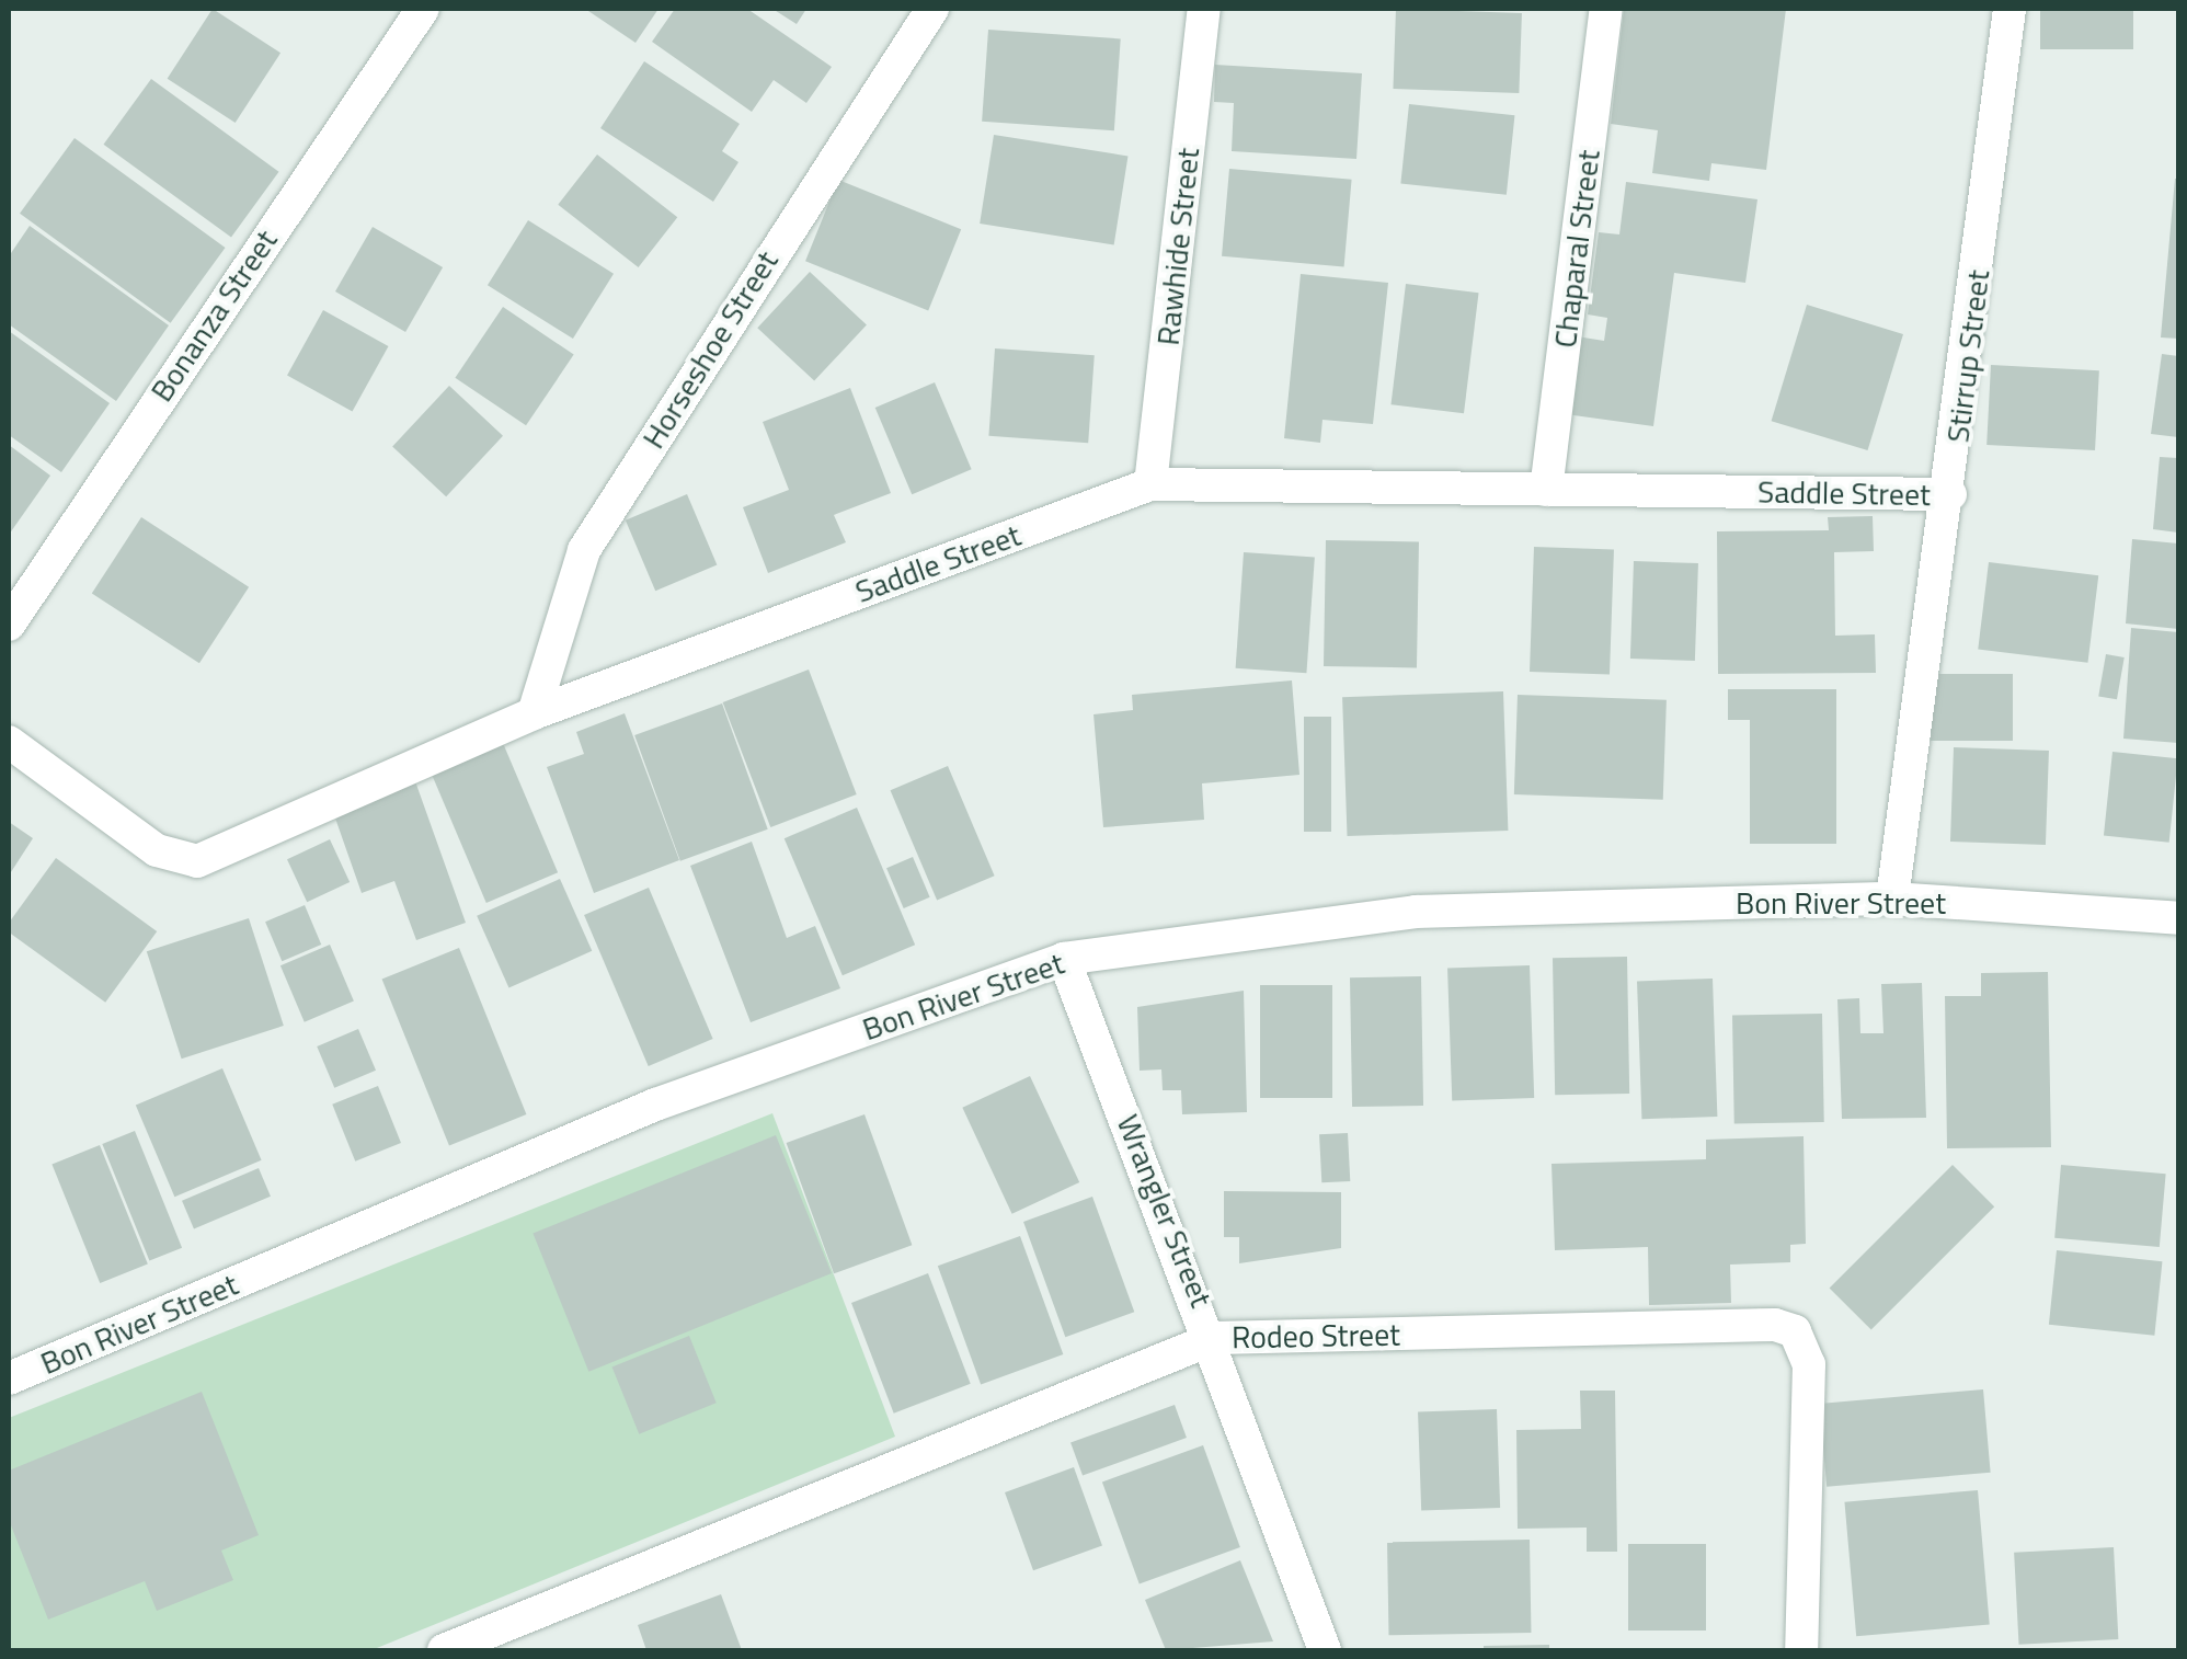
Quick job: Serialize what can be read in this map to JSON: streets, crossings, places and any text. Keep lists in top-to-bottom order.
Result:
{
  "streets": {
    "street": [
      "Rawhide Street",
      "Chaparal Street",
      "Bonanza Street",
      "Horseshoe Street",
      "Stirrup Street",
      "Saddle Street",
      "Bon River Street",
      "Wrangler Street",
      "Rodeo Street"
    ]
  },
  "crossings": [
    ["Rawhide Street", "Saddle Street"],
    ["Chaparal Street", "Saddle Street"],
    ["Horseshoe Street", "Saddle Street"],
    ["Stirrup Street", "Saddle Street"],
    ["Stirrup Street", "Bon River Street"],
    ["Bon River Street", "Wrangler Street"],
    ["Wrangler Street", "Rodeo Street"]
  ]
}
